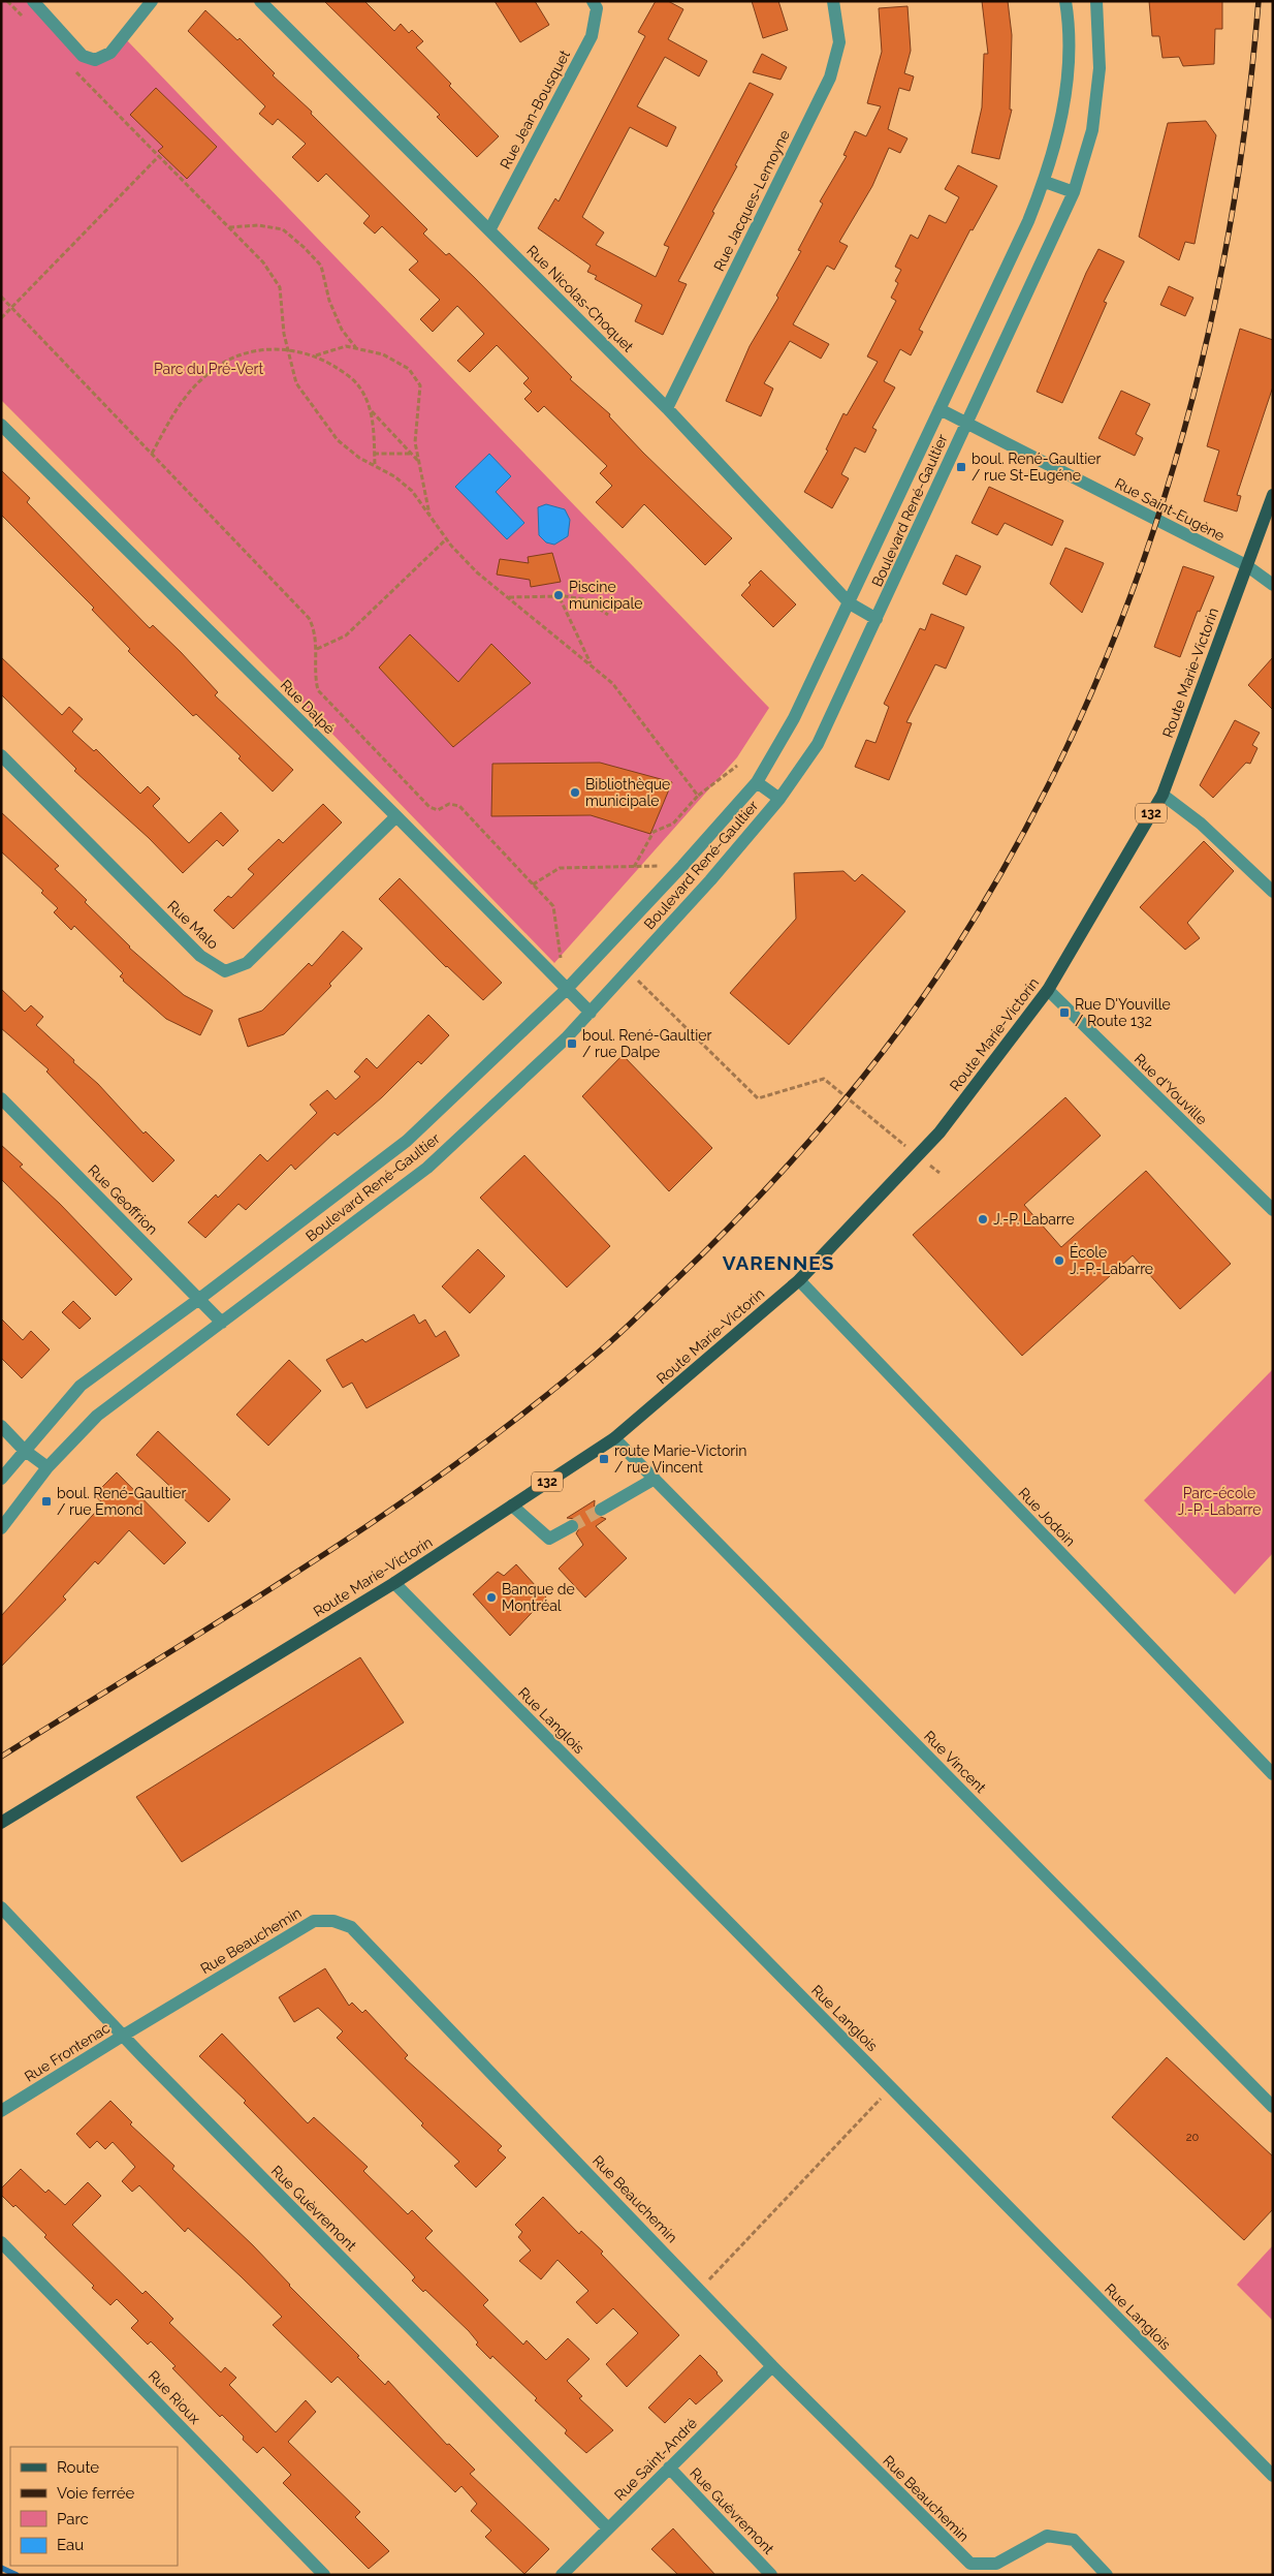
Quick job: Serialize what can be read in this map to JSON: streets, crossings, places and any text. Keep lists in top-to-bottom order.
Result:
{
  "streets": {
    "main road": ["Route Marie-Victorin", "132"],
    "street": [
      "Rue Jean-Bousquet",
      "Rue Jacques-Lemoyne",
      "Rue Nicolas-Choquet",
      "Rue Saint-Eugène",
      "Boulevard René-Gaultier",
      "Rue Dalpé",
      "Rue Malo",
      "Rue d'Youville",
      "Rue Geoffrion",
      "Rue Jodoin",
      "Rue Langlois",
      "Rue Vincent",
      "Rue Beauchemin",
      "Rue Frontenac",
      "Rue Guèvremont",
      "Rue Rioux",
      "Rue Saint-André"
    ]
  },
  "crossings": [
    ["Rue Jean-Bousquet", "Rue Nicolas-Choquet"],
    ["Rue Jacques-Lemoyne", "Rue Nicolas-Choquet"],
    ["Rue Nicolas-Choquet", "Boulevard René-Gaultier"],
    ["Rue Saint-Eugène", "Boulevard René-Gaultier"],
    ["Rue Saint-Eugène", "Route Marie-Victorin"],
    ["Rue Saint-Eugène", "132"],
    ["Boulevard René-Gaultier", "Rue Dalpé"],
    ["Boulevard René-Gaultier", "Rue Geoffrion"],
    ["Route Marie-Victorin", "132"],
    ["Route Marie-Victorin", "Rue d'Youville"],
    ["Route Marie-Victorin", "Rue Jodoin"],
    ["Route Marie-Victorin", "Rue Langlois"],
    ["Route Marie-Victorin", "Rue Vincent"],
    ["Rue Dalpé", "Rue Malo"],
    ["Rue Beauchemin", "Rue Frontenac"],
    ["Rue Beauchemin", "Rue Guèvremont"],
    ["Rue Beauchemin", "Rue Saint-André"],
    ["Rue Frontenac", "Rue Guèvremont"],
    ["Rue Guèvremont", "Rue Saint-André"]
  ],
  "districts": ["VARENNES"],
  "parks": ["Parc du Pré-Vert", "Parc-école J.-P.-Labarre"],
  "places": {
    "transit": [
      "boul. René-Gaultier / rue St-Eugéne",
      "Rue D'Youville / Route 132",
      "boul. René-Gaultier / rue Dalpe",
      "route Marie-Victorin / rue Vincent",
      "boul. René-Gaultier / rue Emond"
    ],
    "other": [
      "Piscine municipale",
      "Bibliothèque municipale",
      "J.-P. Labarre",
      "École J.-P.-Labarre",
      "Banque de Montréal"
    ]
  },
  "house_numbers": ["20"],
  "legend": [
    "Route",
    "Voie ferrée",
    "Parc",
    "Eau"
  ]
}
